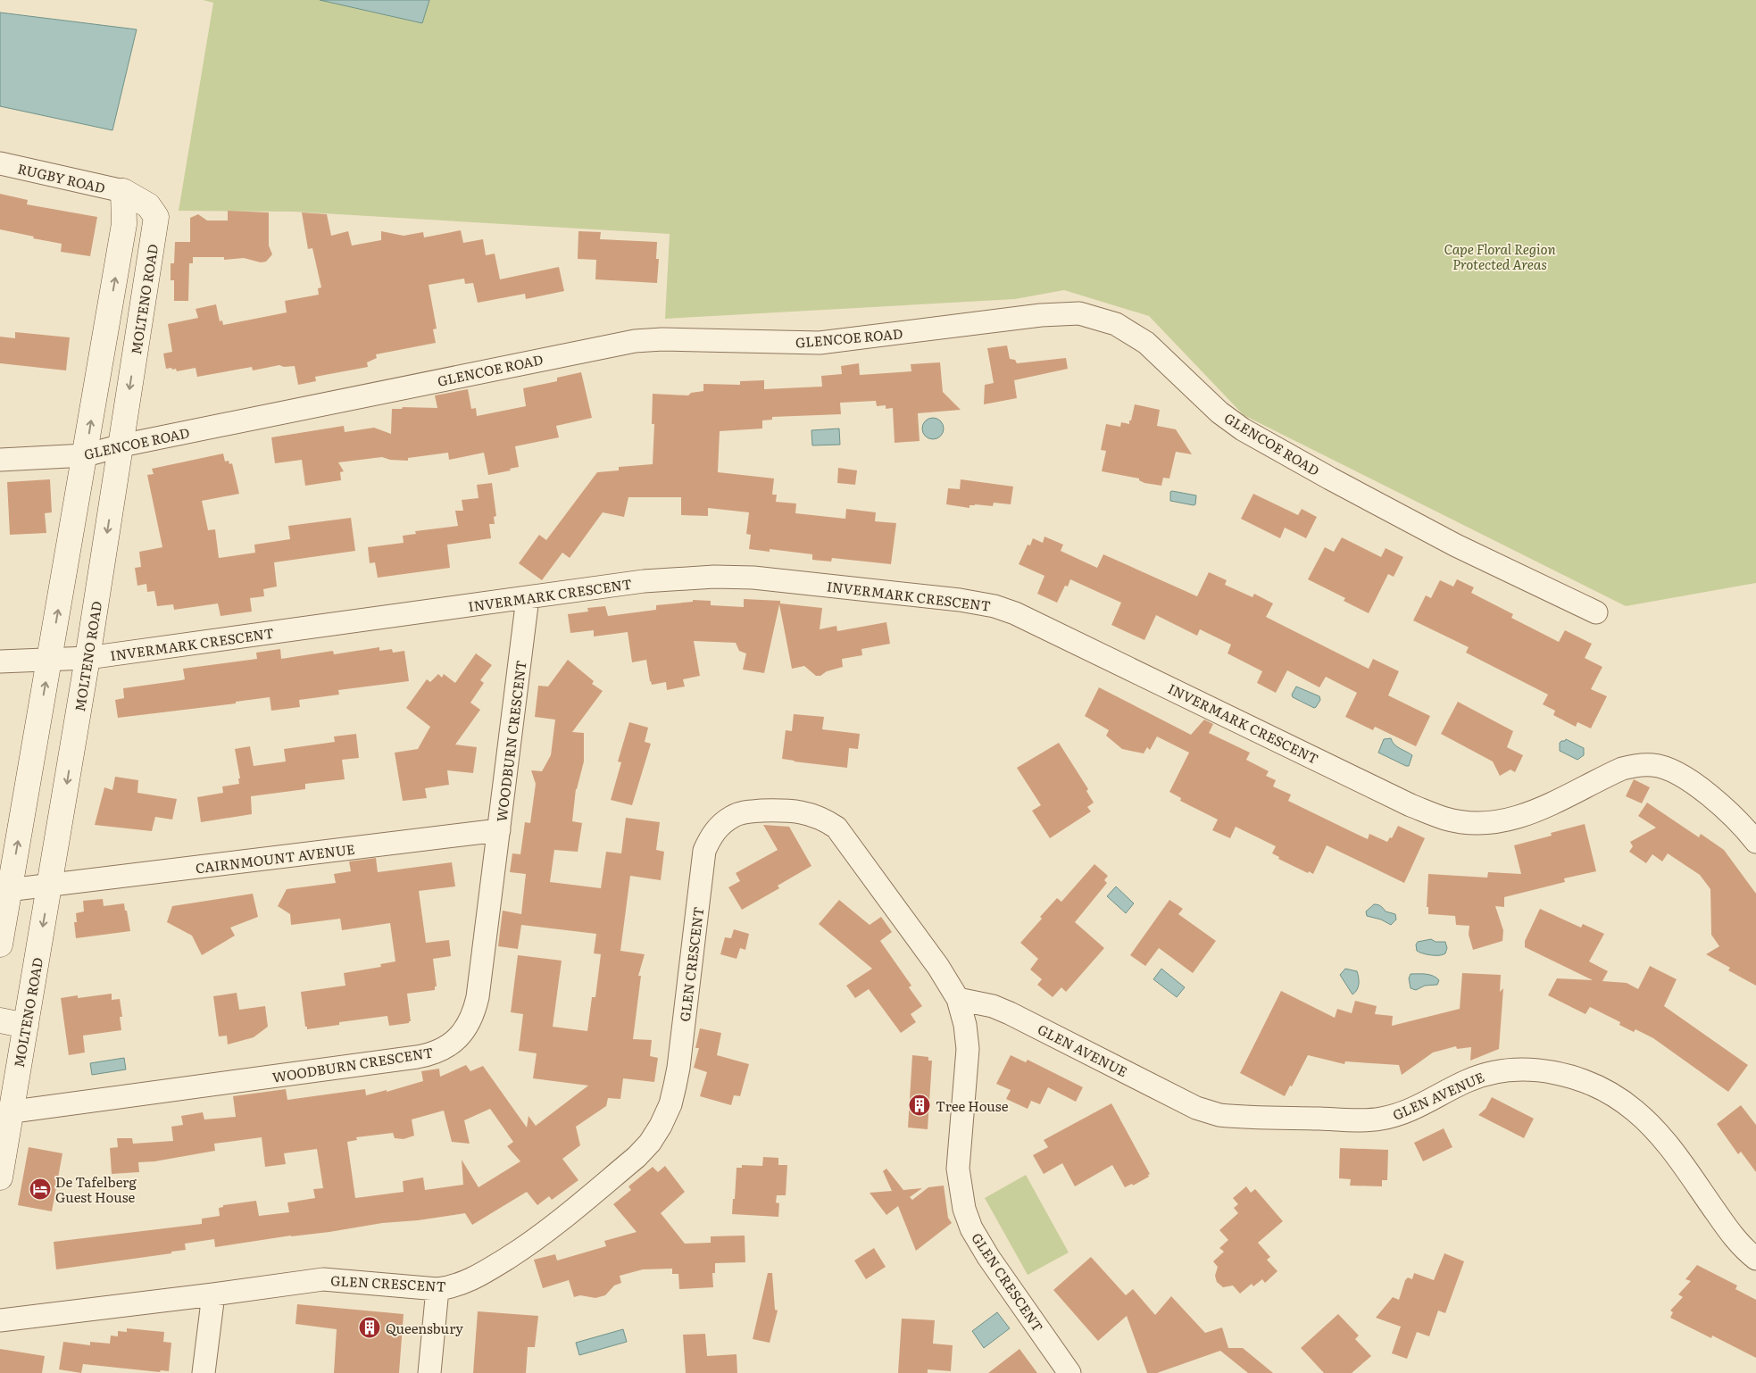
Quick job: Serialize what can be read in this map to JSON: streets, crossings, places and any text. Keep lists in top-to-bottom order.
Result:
{
  "streets": {
    "street": [
      "RUGBY ROAD",
      "MOLTENO ROAD",
      "GLENCOE ROAD",
      "INVERMARK CRESCENT",
      "WOODBURN CRESCENT",
      "CAIRNMOUNT AVENUE",
      "GLEN CRESCENT",
      "GLEN AVENUE"
    ]
  },
  "crossings": [
    ["RUGBY ROAD", "MOLTENO ROAD"],
    ["MOLTENO ROAD", "GLENCOE ROAD"],
    ["MOLTENO ROAD", "INVERMARK CRESCENT"],
    ["MOLTENO ROAD", "WOODBURN CRESCENT"],
    ["MOLTENO ROAD", "CAIRNMOUNT AVENUE"],
    ["INVERMARK CRESCENT", "WOODBURN CRESCENT"],
    ["WOODBURN CRESCENT", "CAIRNMOUNT AVENUE"],
    ["GLEN CRESCENT", "GLEN AVENUE"]
  ],
  "parks": ["Cape Floral Region Protected Areas"],
  "places": {
    "building": ["Tree House", "Queensbury"],
    "hotel": ["De Tafelberg Guest House"]
  }
}
